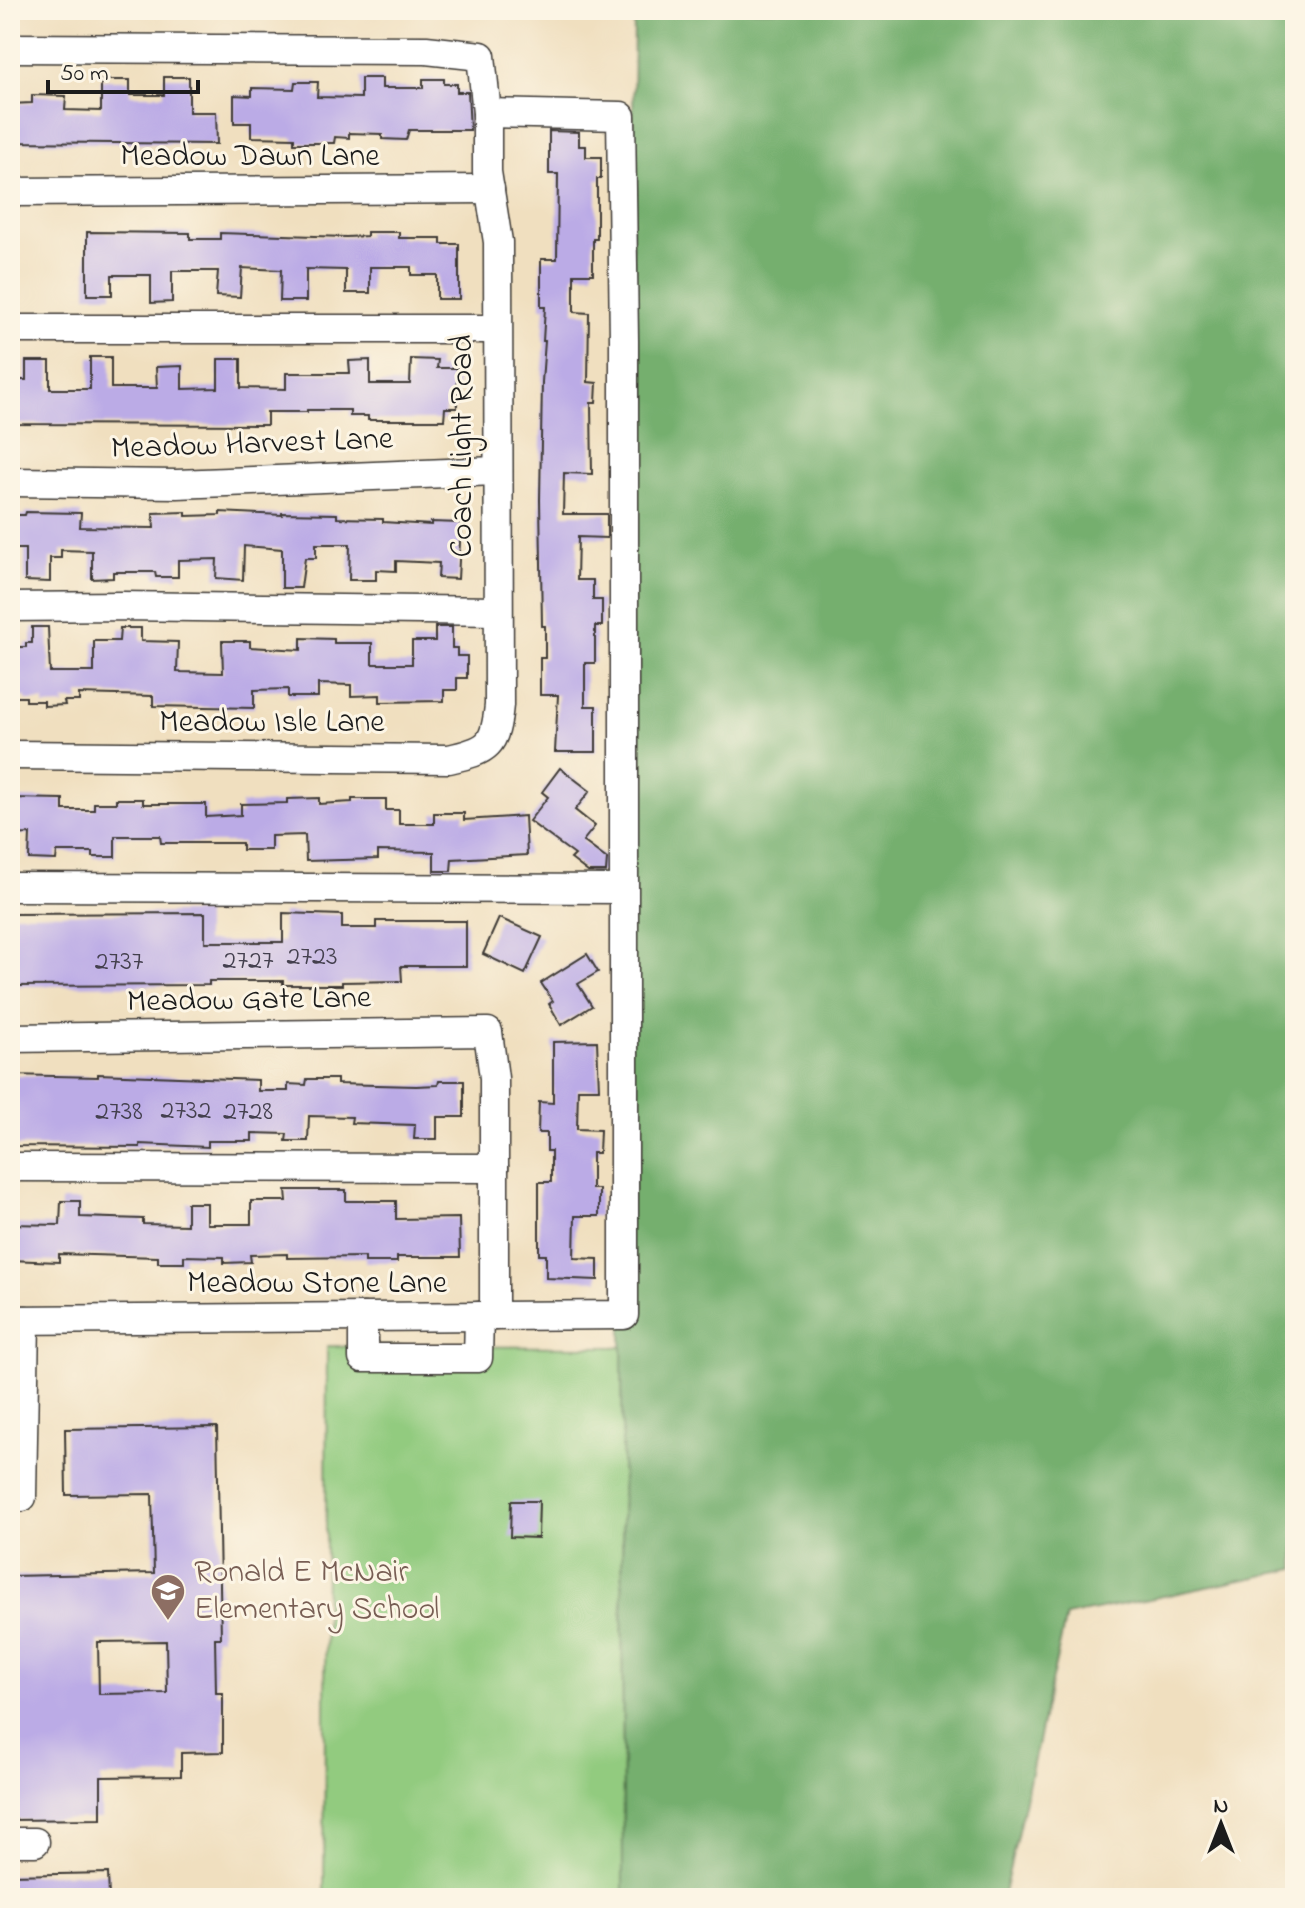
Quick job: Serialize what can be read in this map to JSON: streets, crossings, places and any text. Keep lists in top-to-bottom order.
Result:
{
  "streets": {
    "street": [
      "Meadow Dawn Lane",
      "Meadow Harvest Lane",
      "Coach Light Road",
      "Meadow Isle Lane",
      "Meadow Gate Lane",
      "Meadow Stone Lane"
    ]
  },
  "crossings": [
    ["Meadow Dawn Lane", "Coach Light Road"],
    ["Meadow Harvest Lane", "Coach Light Road"],
    ["Coach Light Road", "Meadow Isle Lane"]
  ],
  "places": {
    "school or university": ["Ronald E McNair Elementary School"]
  },
  "house_numbers": [
    "2723",
    "2727",
    "2737",
    "2732",
    "2738",
    "2728"
  ],
  "scale_bar": "50 m",
  "north": "top"
}
